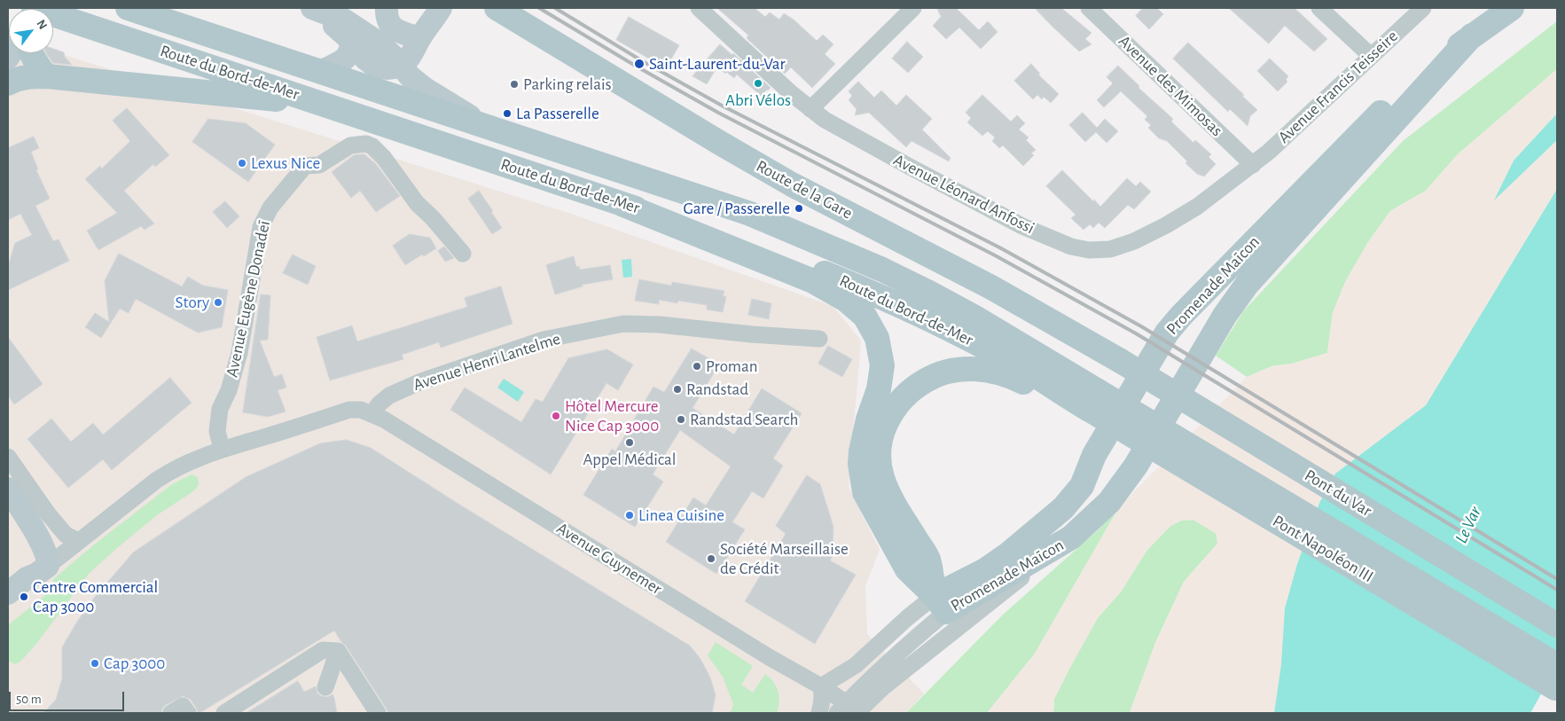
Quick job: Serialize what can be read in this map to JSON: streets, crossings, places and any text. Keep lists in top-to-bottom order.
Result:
{
  "streets": {
    "main road": [
      "Route du Bord-de-Mer",
      "Route de la Gare",
      "Promenade Maïcon",
      "Pont du Var",
      "Pont Napoléon III"
    ],
    "street": [
      "Avenue des Mimosas",
      "Avenue Francis Teisseire",
      "Avenue Léonard Anfossi",
      "Avenue Eugène Donadeï",
      "Avenue Henri Lantelme",
      "Avenue Guynemer"
    ]
  },
  "crossings": [
    ["Route du Bord-de-Mer", "Pont Napoléon III"],
    ["Avenue des Mimosas", "Avenue Francis Teisseire"],
    ["Avenue des Mimosas", "Avenue Léonard Anfossi"],
    ["Avenue Francis Teisseire", "Avenue Léonard Anfossi"],
    ["Route de la Gare", "Pont du Var"],
    ["Avenue Henri Lantelme", "Avenue Guynemer"]
  ],
  "water": ["Le Var"],
  "places": [
    "Saint-Laurent-du-Var",
    "Abri Vélos",
    "Parking relais",
    "La Passerelle",
    "Lexus Nice",
    "Gare / Passerelle",
    "Story",
    "Proman",
    "Randstad",
    "Hôtel Mercure Nice Cap 3000",
    "Randstad Search",
    "Appel Médical",
    "Linea Cuisine",
    "Société Marseillaise de Crédit",
    "Centre Commercial Cap 3000",
    "Cap 3000"
  ],
  "scale_bar": "50 m",
  "north": "top right"
}
